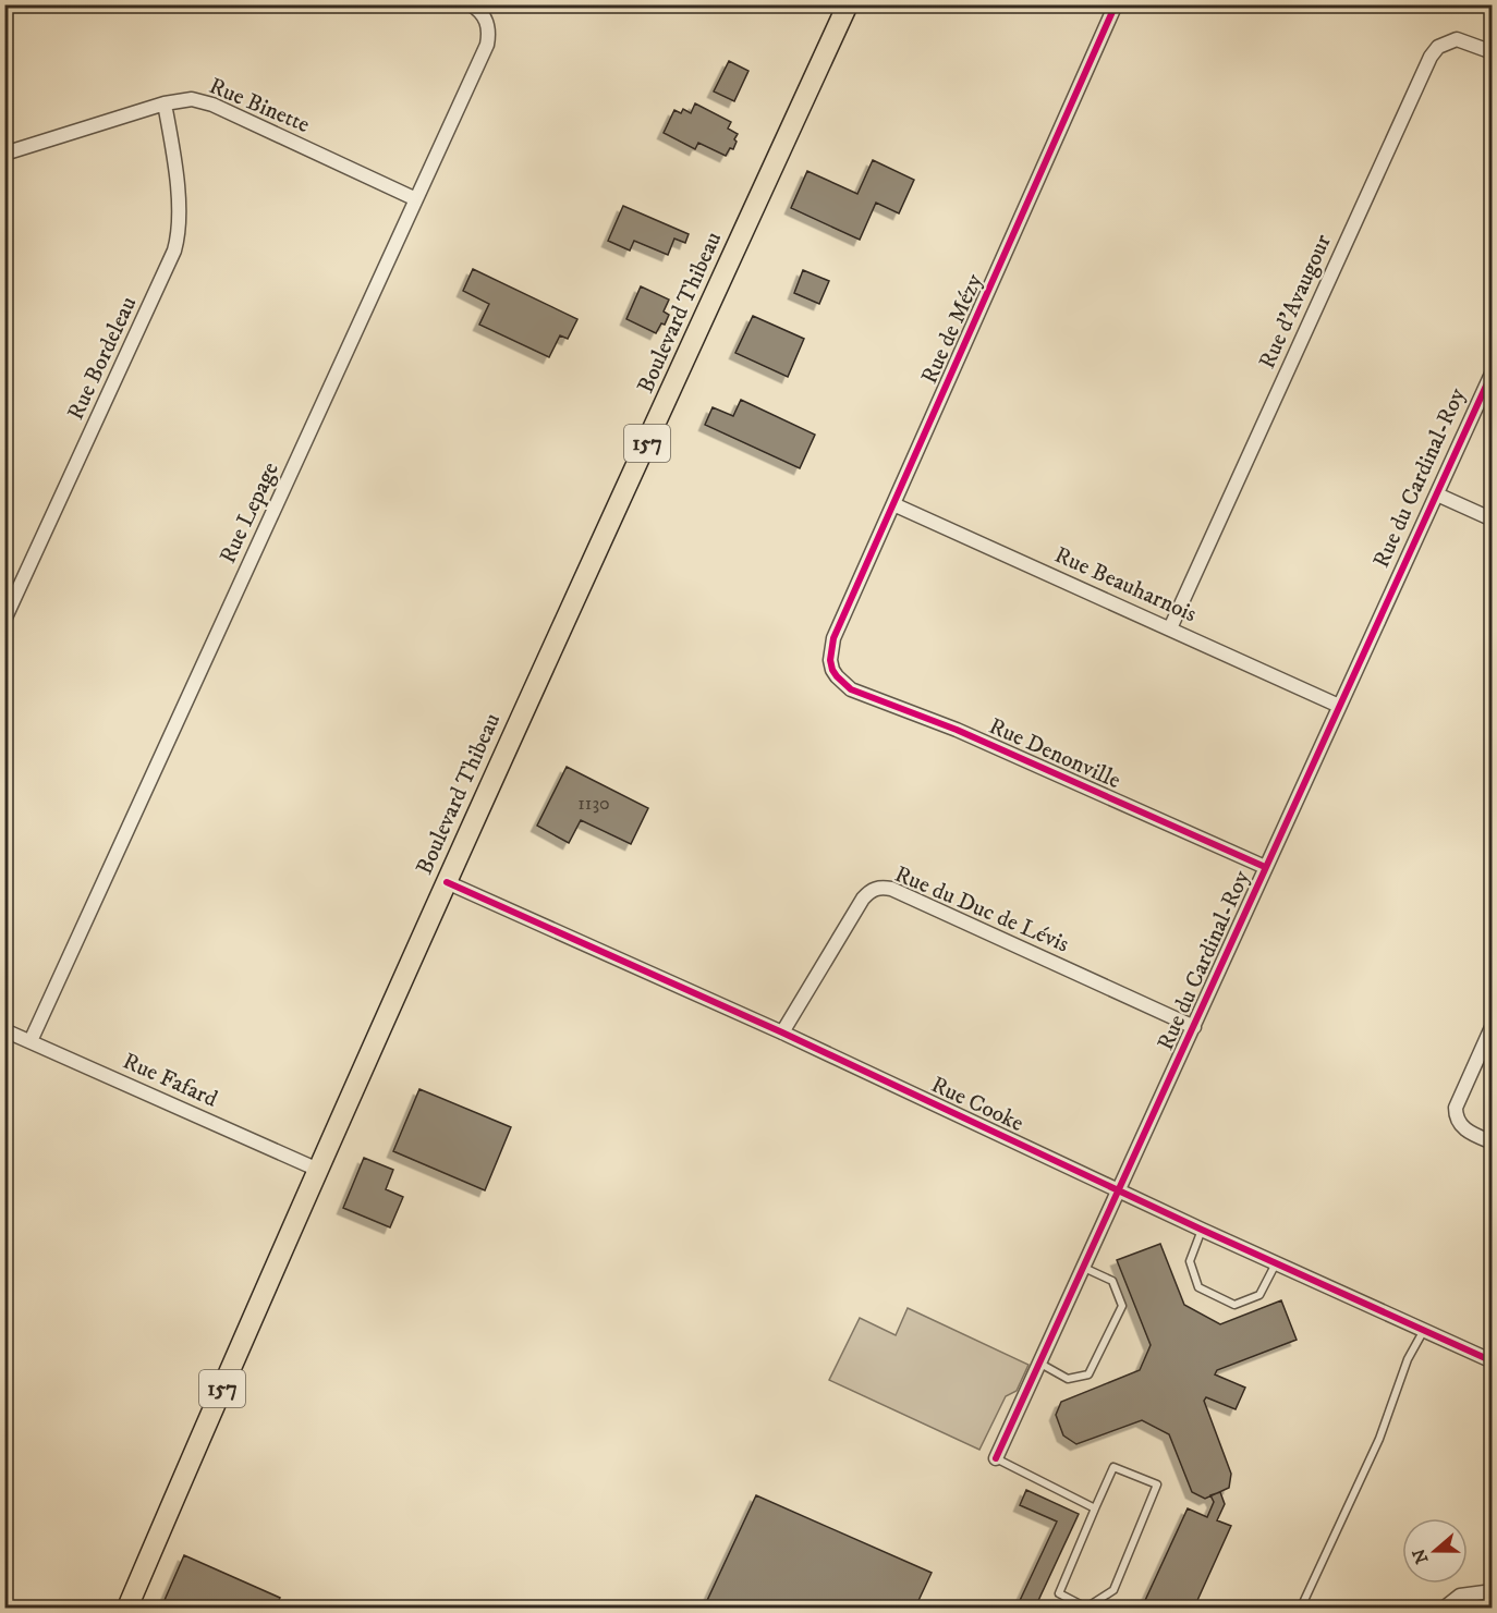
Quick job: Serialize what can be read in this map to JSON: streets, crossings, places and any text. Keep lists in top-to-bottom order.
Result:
{
  "streets": {
    "main road": ["Boulevard Thibeau", "157"],
    "street": [
      "Rue Binette",
      "Rue d'Avaugour",
      "Rue de Mézy",
      "Rue Bordeleau",
      "Rue du Cardinal-Roy",
      "Rue Lepage",
      "Rue Beauharnois",
      "Rue Denonville",
      "Rue du Duc de Lévis",
      "Rue Fafard",
      "Rue Cooke"
    ]
  },
  "crossings": [
    ["Rue Binette", "Rue Bordeleau"],
    ["Rue Binette", "Rue Lepage"],
    ["Rue d'Avaugour", "Rue Beauharnois"],
    ["Boulevard Thibeau", "Rue Fafard"],
    ["Boulevard Thibeau", "Rue Cooke"],
    ["Rue de Mézy", "Rue Beauharnois"],
    ["Rue de Mézy", "Rue Denonville"],
    ["Rue du Cardinal-Roy", "Rue Beauharnois"],
    ["Rue du Cardinal-Roy", "Rue Denonville"],
    ["Rue du Cardinal-Roy", "Rue du Duc de Lévis"],
    ["Rue du Cardinal-Roy", "Rue Cooke"],
    ["Rue Lepage", "Rue Fafard"],
    ["Rue du Duc de Lévis", "Rue Cooke"]
  ],
  "house_numbers": ["1130"],
  "north": "left"
}
